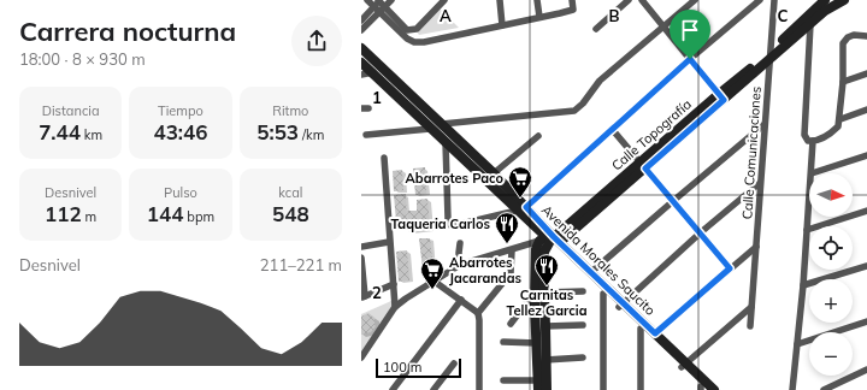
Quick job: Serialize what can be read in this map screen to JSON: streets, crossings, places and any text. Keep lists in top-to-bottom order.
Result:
{
  "streets": {
    "main road": ["Calle Topografía", "Avenida Morales Saucito"],
    "street": ["Calle Comunicaciones"]
  },
  "crossings": [
    ["Calle Topografía", "Calle Comunicaciones"],
    ["Calle Topografía", "Avenida Morales Saucito"]
  ],
  "places": {
    "supermarket": ["Abarrotes Paco", "Abarrotes Jacarandas"],
    "restaurant": ["Taqueria Carlos", "Carnitas Tellez Garcia"]
  },
  "scale_bar": "100 m",
  "north": "right",
  "page": {
    "heading": ["Carrera nocturna", "18:00 · 8 × 930 m"],
    "stats": [
      ["Distancia", "7.44 km"],
      ["Tiempo", "43:46"],
      ["Ritmo", "5:53 /km"],
      ["Desnivel", "112 m"],
      ["Pulso", "144 bpm"],
      ["kcal", "548"]
    ],
    "map_buttons": ["+", "−"],
    "chart": ["Desnivel", "211–221 m"],
    "scale": "100 m"
  },
  "grid": {
    "columns": ["A", "B", "C"],
    "rows": ["1", "2"]
  }
}
